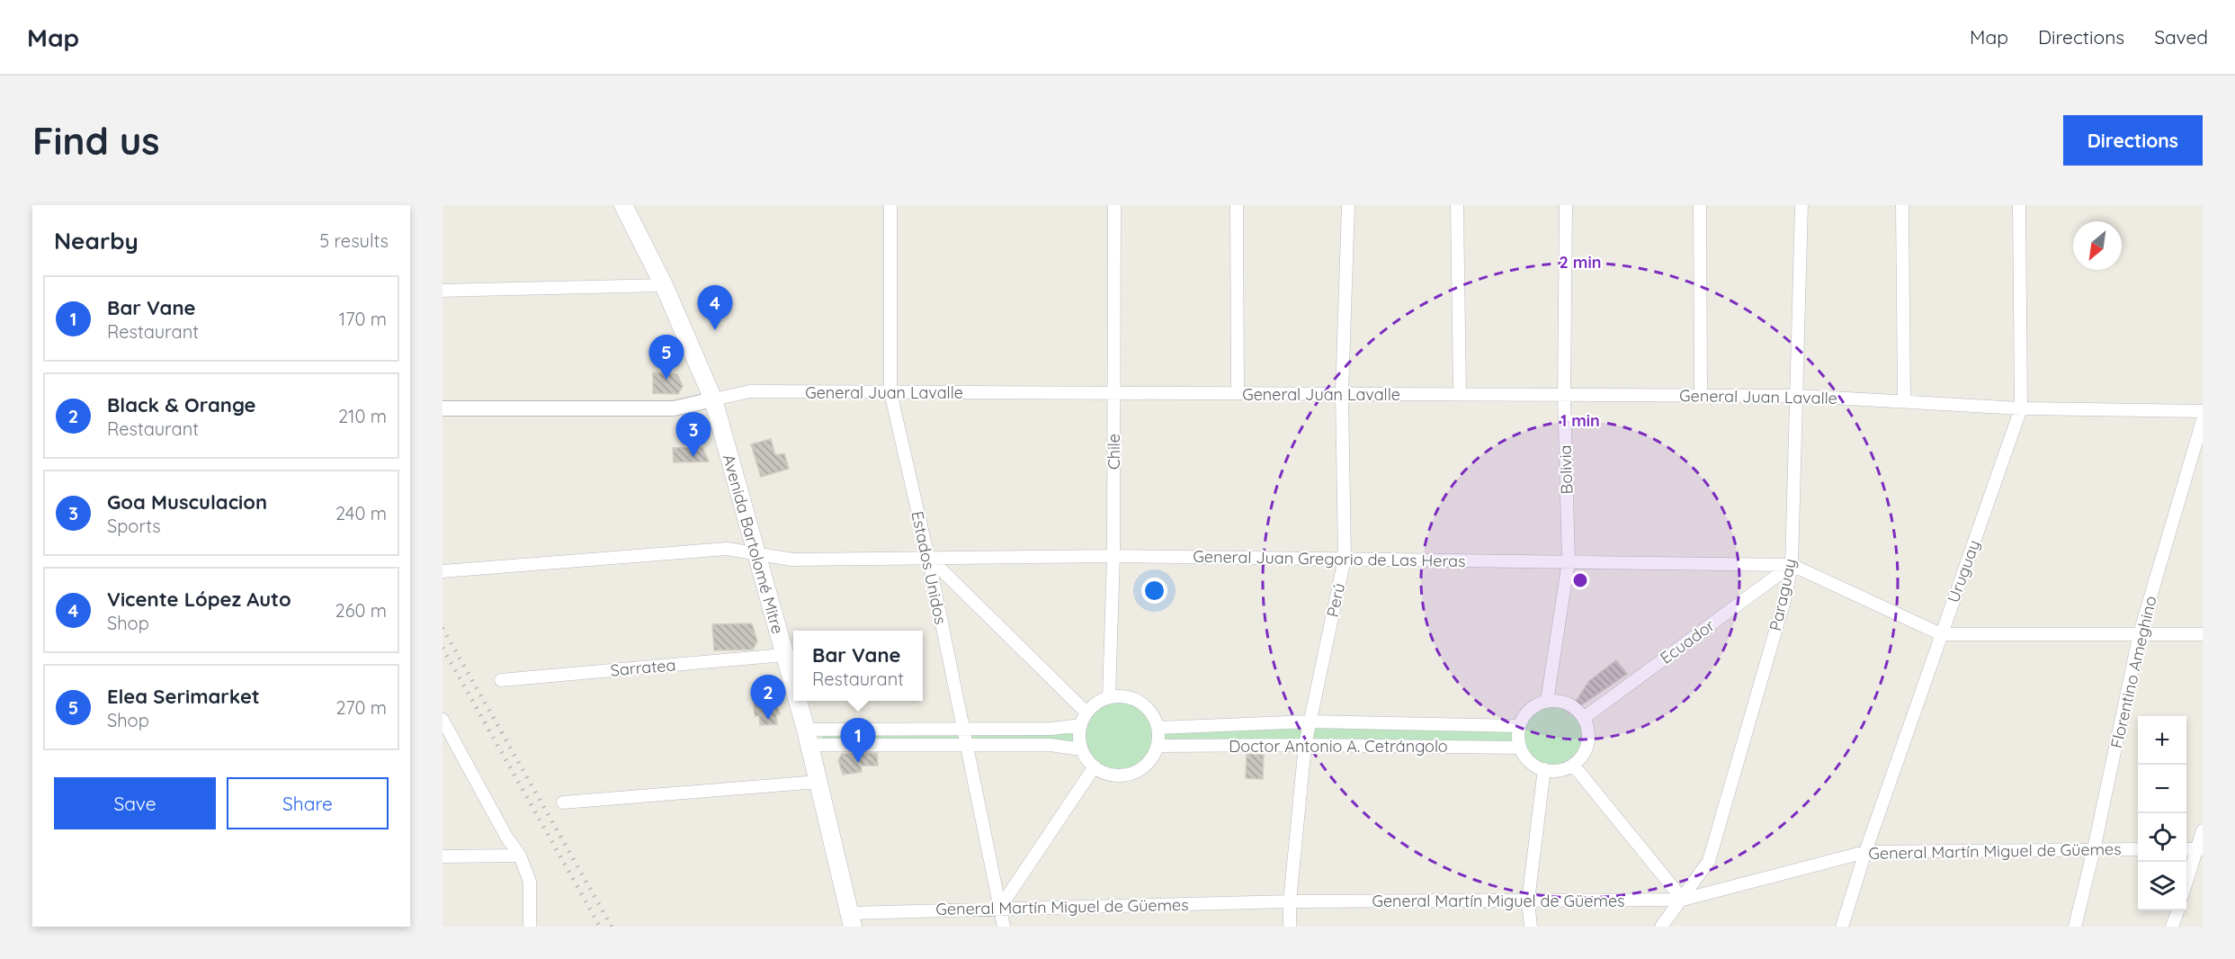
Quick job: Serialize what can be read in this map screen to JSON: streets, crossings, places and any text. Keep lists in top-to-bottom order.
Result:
{
  "streets": {
    "main road": ["Avenida Bartolomé Mitre"],
    "street": [
      "General Juan Lavalle",
      "Chile",
      "Bolivia",
      "General Juan Gregorio de Las Heras",
      "Estados Unidos",
      "Uruguay",
      "Paraguay",
      "Perú",
      "Ecuador",
      "Sarratea",
      "Florentino Ameghino",
      "Doctor Antonio A. Cetrángolo",
      "General Martín Miguel de Güemes"
    ]
  },
  "crossings": [
    ["General Juan Lavalle", "Chile"],
    ["General Juan Lavalle", "Bolivia"],
    ["General Juan Lavalle", "Avenida Bartolomé Mitre"],
    ["General Juan Lavalle", "Estados Unidos"],
    ["General Juan Lavalle", "Uruguay"],
    ["General Juan Lavalle", "Paraguay"],
    ["General Juan Lavalle", "Perú"],
    ["Chile", "General Juan Gregorio de Las Heras"],
    ["Chile", "Doctor Antonio A. Cetrángolo"],
    ["Bolivia", "General Juan Gregorio de Las Heras"],
    ["Bolivia", "Ecuador"],
    ["Bolivia", "Doctor Antonio A. Cetrángolo"],
    ["Avenida Bartolomé Mitre", "General Juan Gregorio de Las Heras"],
    ["Avenida Bartolomé Mitre", "Sarratea"],
    ["Avenida Bartolomé Mitre", "General Martín Miguel de Güemes"],
    ["General Juan Gregorio de Las Heras", "Estados Unidos"],
    ["General Juan Gregorio de Las Heras", "Uruguay"],
    ["General Juan Gregorio de Las Heras", "Paraguay"],
    ["General Juan Gregorio de Las Heras", "Perú"],
    ["General Juan Gregorio de Las Heras", "Ecuador"],
    ["General Juan Gregorio de Las Heras", "Florentino Ameghino"],
    ["Estados Unidos", "General Martín Miguel de Güemes"],
    ["Uruguay", "General Martín Miguel de Güemes"],
    ["Paraguay", "Ecuador"],
    ["Paraguay", "General Martín Miguel de Güemes"],
    ["Perú", "Doctor Antonio A. Cetrángolo"],
    ["Perú", "General Martín Miguel de Güemes"],
    ["Ecuador", "Doctor Antonio A. Cetrángolo"],
    ["Florentino Ameghino", "General Martín Miguel de Güemes"]
  ],
  "north": "bottom left",
  "page": {
    "header": "Map",
    "nav": ["Map", "Directions", "Saved"],
    "buttons": [
      "Directions",
      ["Save", "Share"]
    ],
    "title": "Find us",
    "heading": ["Nearby", "5 results"],
    "list": [
      {
        "mark": "1",
        "name": "Bar Vane",
        "note": "Restaurant",
        "value": "170 m"
      },
      {
        "mark": "2",
        "name": "Black & Orange",
        "note": "Restaurant",
        "value": "210 m"
      },
      {
        "mark": "3",
        "name": "Goa Musculacion",
        "note": "Sports",
        "value": "240 m"
      },
      {
        "mark": "4",
        "name": "Vicente López Auto",
        "note": "Shop",
        "value": "260 m"
      },
      {
        "mark": "5",
        "name": "Elea Serimarket",
        "note": "Shop",
        "value": "270 m"
      }
    ],
    "pins": [
      "4",
      "5",
      "3",
      "2",
      "1"
    ],
    "popup": ["Bar Vane", "Restaurant"],
    "map_buttons": ["+", "−"]
  },
  "rings": ["2 min", "1 min"]
}
